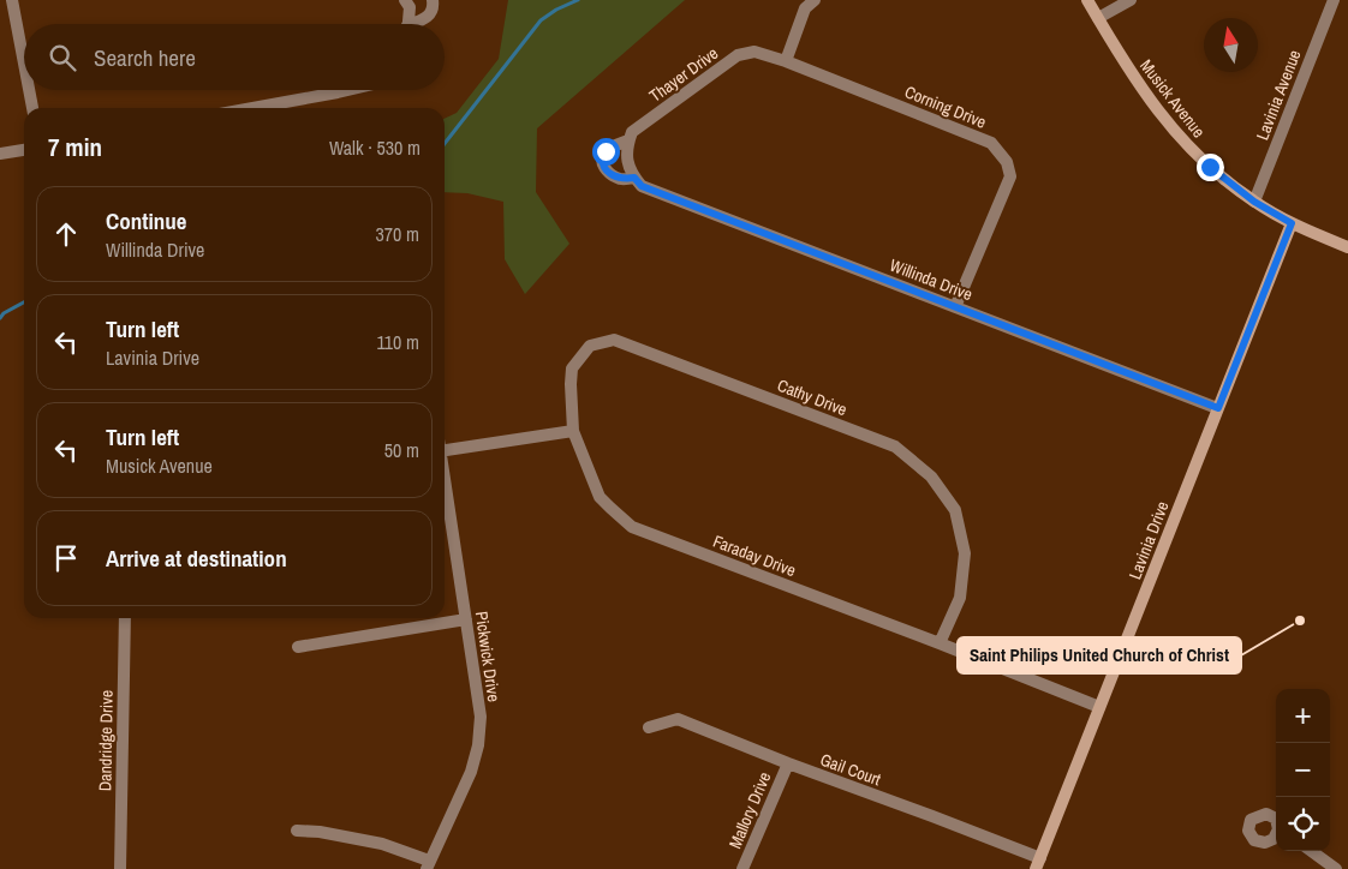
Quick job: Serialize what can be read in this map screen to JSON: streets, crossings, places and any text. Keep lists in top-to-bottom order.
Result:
{
  "streets": {
    "street": [
      "Thayer Drive",
      "Lavinia Avenue",
      "Musick Avenue",
      "Corning Drive",
      "Willinda Drive",
      "Cathy Drive",
      "Lavinia Drive",
      "Faraday Drive",
      "Pickwick Drive",
      "Dandridge Drive",
      "Gail Court",
      "Mallory Drive"
    ]
  },
  "crossings": [
    ["Thayer Drive", "Corning Drive"],
    ["Thayer Drive", "Willinda Drive"],
    ["Lavinia Avenue", "Musick Avenue"],
    ["Musick Avenue", "Lavinia Drive"],
    ["Corning Drive", "Willinda Drive"],
    ["Willinda Drive", "Lavinia Drive"],
    ["Cathy Drive", "Faraday Drive"],
    ["Lavinia Drive", "Faraday Drive"],
    ["Lavinia Drive", "Gail Court"],
    ["Gail Court", "Mallory Drive"]
  ],
  "places": ["Saint Philips United Church of Christ"],
  "north": "top",
  "page": {
    "search": "Search here",
    "heading": ["7 min", "Walk · 530 m"],
    "list": [
      ["Continue", "Willinda Drive", "370 m"],
      ["Turn left", "Lavinia Drive", "110 m"],
      ["Turn left", "Musick Avenue", "50 m"],
      "Arrive at destination"
    ],
    "map_buttons": ["+", "−"]
  }
}
